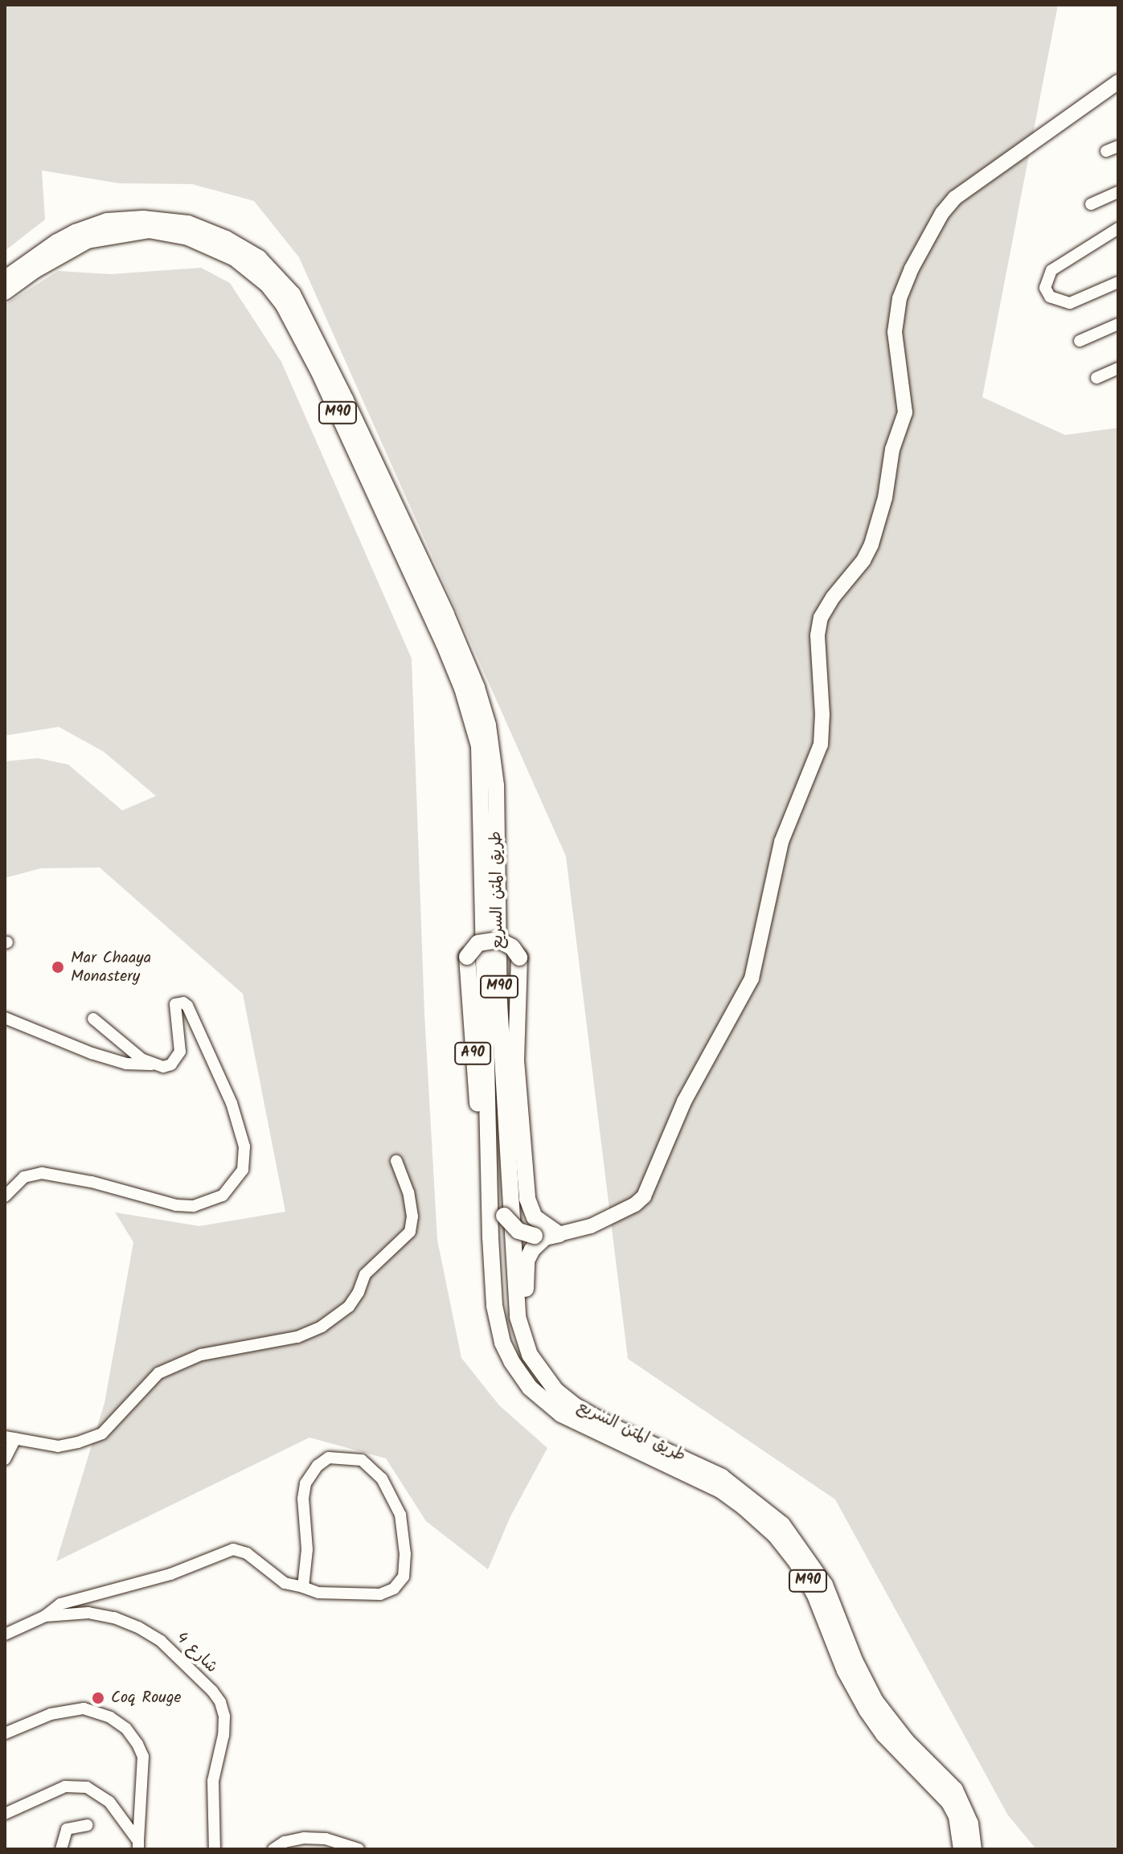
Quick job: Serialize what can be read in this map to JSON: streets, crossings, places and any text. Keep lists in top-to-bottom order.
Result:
{
  "streets": {
    "highway": ["M90", "طريق المتن السريع", "A90"],
    "street": ["شارع 4"]
  },
  "crossings": [
    ["طريق المتن السريع", "A90"]
  ],
  "places": ["Mar Chaaya Monastery", "Coq Rouge"]
}
